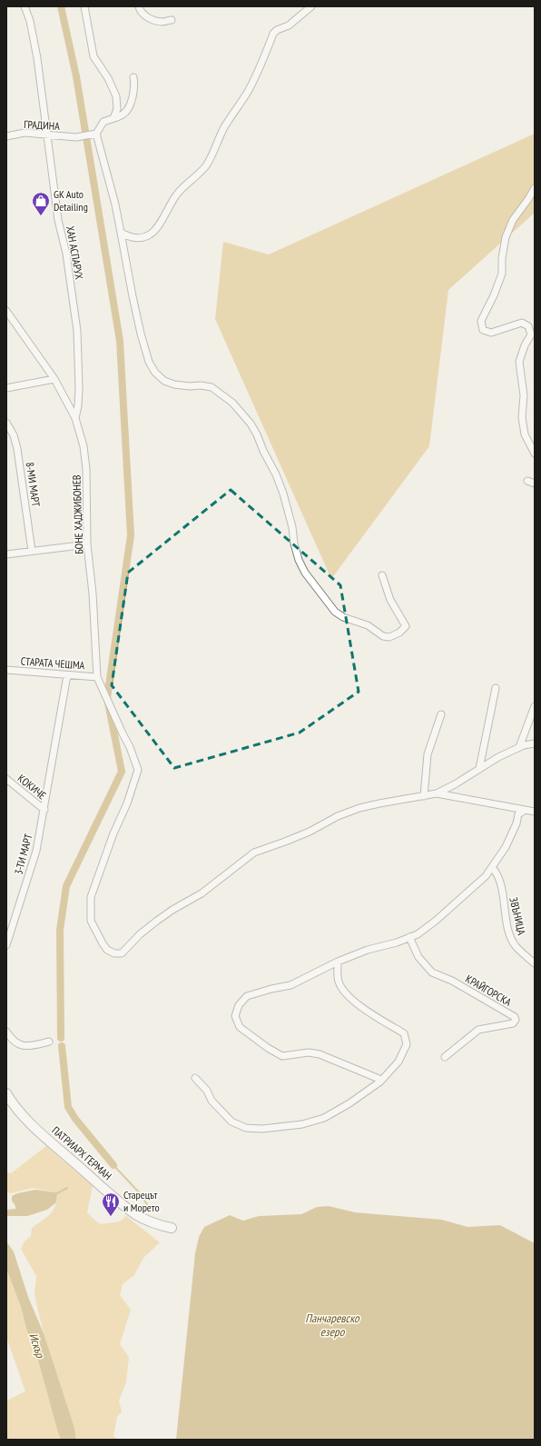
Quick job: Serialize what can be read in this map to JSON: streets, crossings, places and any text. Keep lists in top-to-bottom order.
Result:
{
  "streets": {
    "street": [
      "ГРАДИНА",
      "ХАН АСПАРУХ",
      "8-МИ МАРТ",
      "БОНЕ ХАДЖИБОНЕВ",
      "СТАРАТА ЧЕШМА",
      "КОКИЧЕ",
      "3-ТИ МАРТ",
      "ЗВЪНИЦА",
      "КРАЙГОРСКА",
      "ПАТРИАРХ ГЕРМАН"
    ]
  },
  "crossings": [
    ["ГРАДИНА", "ХАН АСПАРУХ"],
    ["ХАН АСПАРУХ", "БОНЕ ХАДЖИБОНЕВ"],
    ["БОНЕ ХАДЖИБОНЕВ", "СТАРАТА ЧЕШМА"],
    ["СТАРАТА ЧЕШМА", "3-ТИ МАРТ"],
    ["КОКИЧЕ", "3-ТИ МАРТ"]
  ],
  "water": ["Панчаревско езеро", "Искър"],
  "places": {
    "shop": ["GK Auto Detailing"],
    "restaurant": ["Старецът и Морето"]
  }
}
